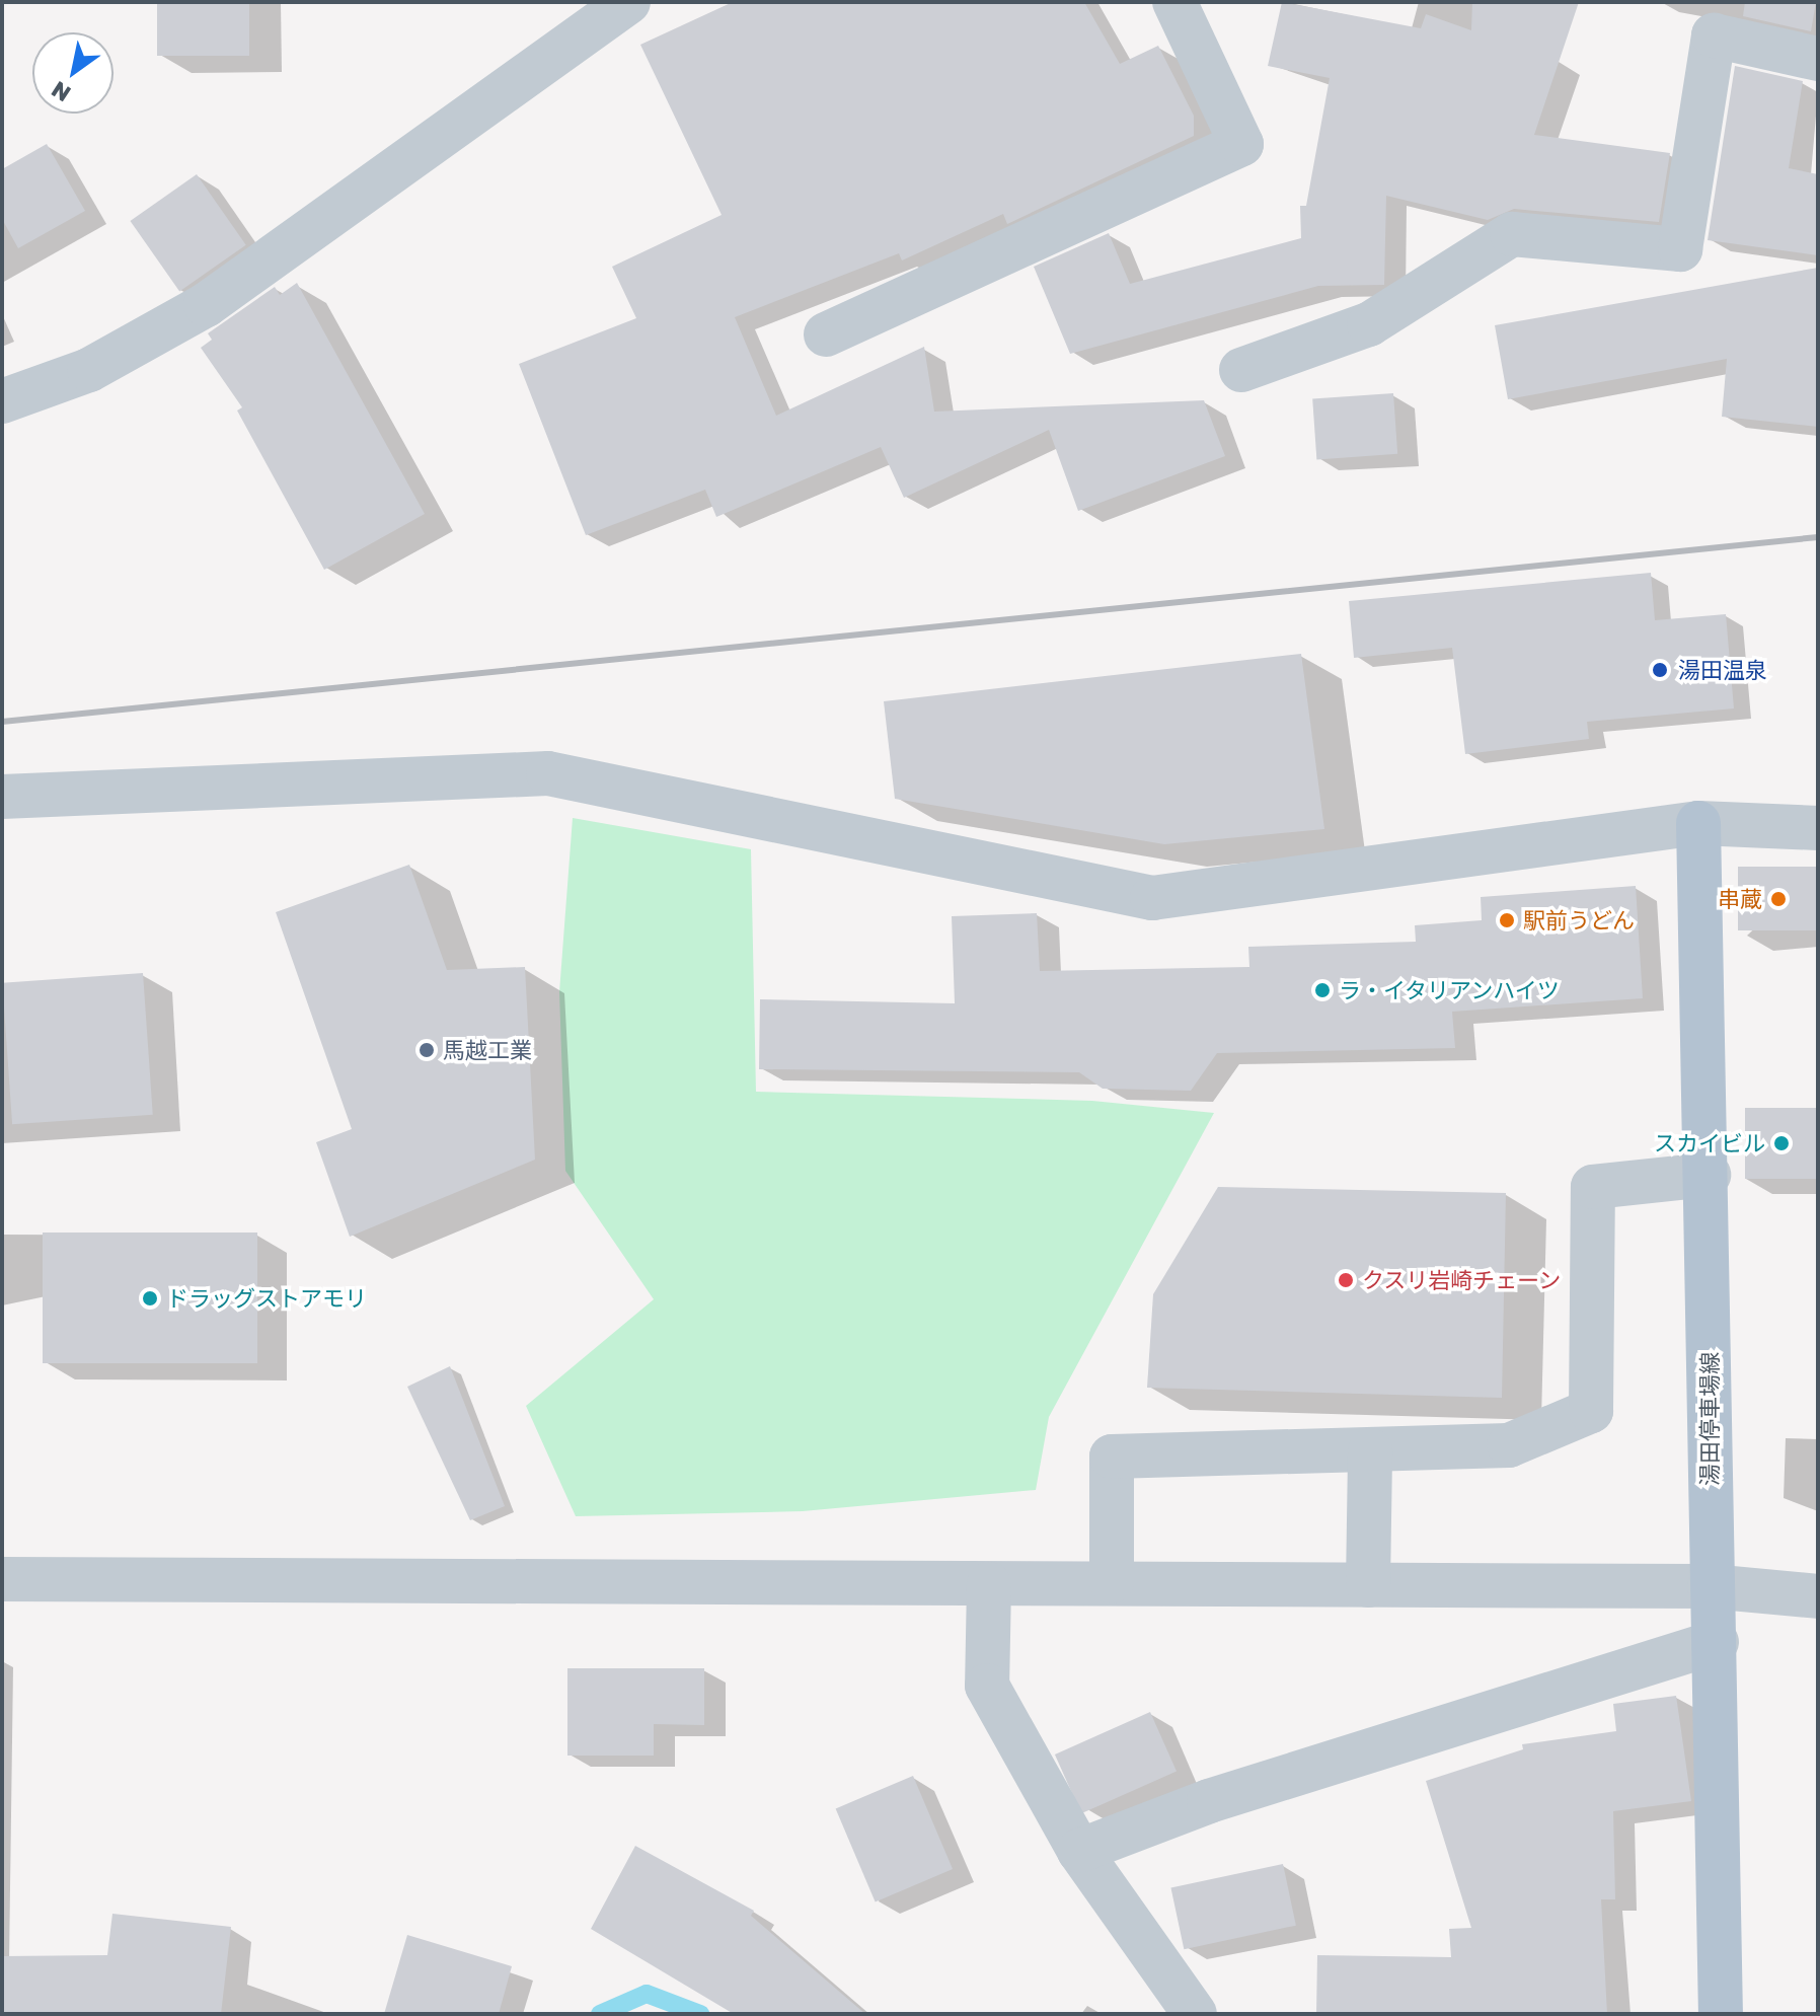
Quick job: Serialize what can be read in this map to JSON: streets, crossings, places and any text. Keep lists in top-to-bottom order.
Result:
{
  "streets": {
    "main road": ["湯田停車場線"]
  },
  "places": [
    "湯田温泉",
    "串蔵",
    "駅前うどん",
    "ラ・イタリアンハイツ",
    "馬越工業",
    "スカイビル",
    "クスリ岩崎チェーン",
    "ドラッグストアモリ"
  ],
  "north": "bottom left"
}
